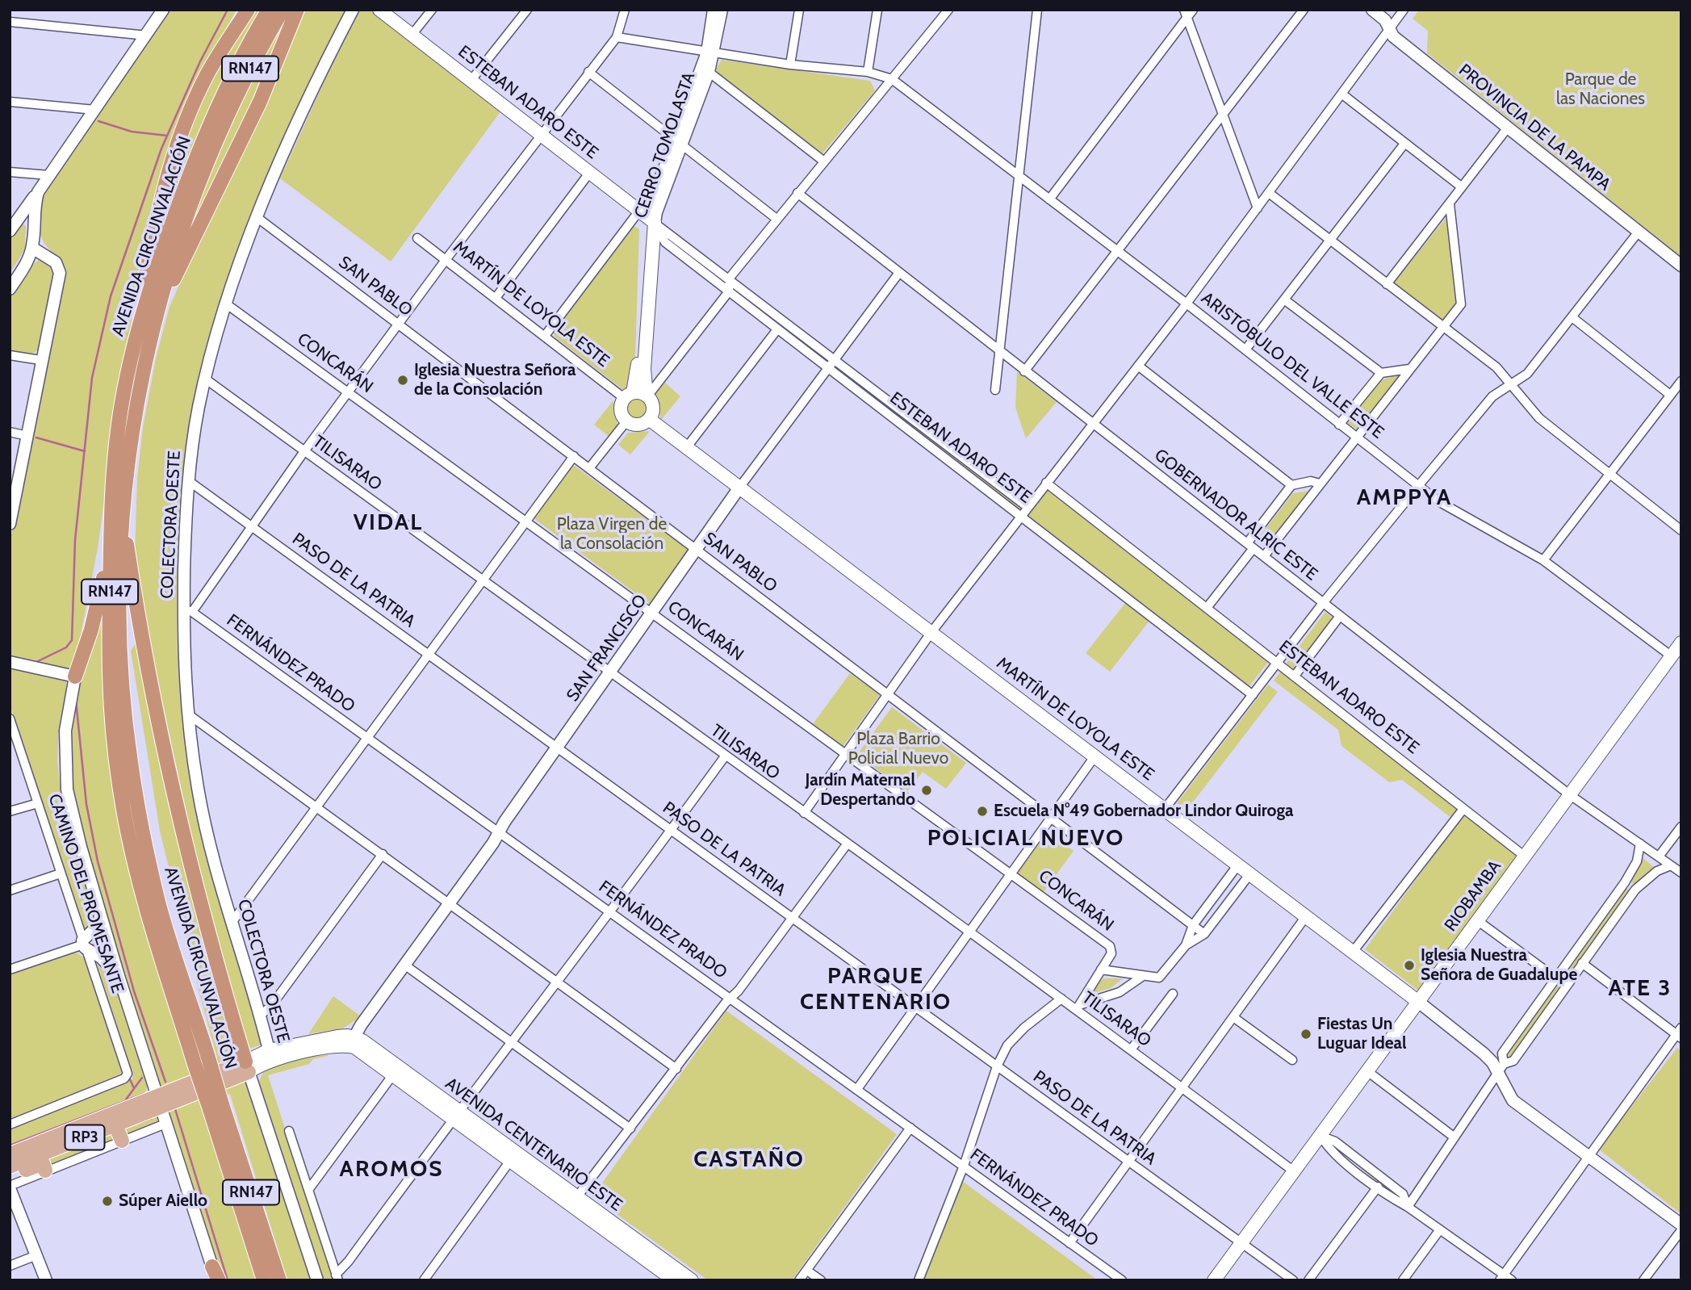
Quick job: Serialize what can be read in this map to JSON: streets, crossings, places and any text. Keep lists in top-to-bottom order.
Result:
{
  "streets": {
    "highway": ["RN147", "AVENIDA CIRCUNVALACIÓN"],
    "main road": [
      "ESTEBAN ADARO ESTE",
      "CERRO TOMOLASTA",
      "MARTÍN DE LOYOLA ESTE",
      "RIOBAMBA",
      "RP3",
      "AVENIDA CENTENARIO ESTE"
    ],
    "street": [
      "PROVINCIA DE LA PAMPA",
      "SAN PABLO",
      "CONCARÁN",
      "ARISTÓBULO DEL VALLE ESTE",
      "TILISARAO",
      "GOBERNADOR ALRIC ESTE",
      "COLECTORA OESTE",
      "PASO DE LA PATRIA",
      "SAN FRANCISCO",
      "FERNÁNDEZ PRADO",
      "CAMINO DEL PROMESANTE"
    ]
  },
  "crossings": [
    ["ESTEBAN ADARO ESTE", "CERRO TOMOLASTA"],
    ["ESTEBAN ADARO ESTE", "SAN FRANCISCO"],
    ["ESTEBAN ADARO ESTE", "RIOBAMBA"],
    ["CERRO TOMOLASTA", "MARTÍN DE LOYOLA ESTE"],
    ["CERRO TOMOLASTA", "ARISTÓBULO DEL VALLE ESTE"],
    ["SAN PABLO", "COLECTORA OESTE"],
    ["SAN PABLO", "SAN FRANCISCO"],
    ["MARTÍN DE LOYOLA ESTE", "SAN FRANCISCO"],
    ["MARTÍN DE LOYOLA ESTE", "RIOBAMBA"],
    ["CONCARÁN", "COLECTORA OESTE"],
    ["CONCARÁN", "SAN FRANCISCO"],
    ["ARISTÓBULO DEL VALLE ESTE", "RIOBAMBA"],
    ["TILISARAO", "COLECTORA OESTE"],
    ["TILISARAO", "SAN FRANCISCO"],
    ["TILISARAO", "RIOBAMBA"],
    ["GOBERNADOR ALRIC ESTE", "SAN FRANCISCO"],
    ["GOBERNADOR ALRIC ESTE", "RIOBAMBA"],
    ["COLECTORA OESTE", "PASO DE LA PATRIA"],
    ["COLECTORA OESTE", "FERNÁNDEZ PRADO"],
    ["COLECTORA OESTE", "RP3"],
    ["PASO DE LA PATRIA", "SAN FRANCISCO"],
    ["PASO DE LA PATRIA", "RIOBAMBA"],
    ["SAN FRANCISCO", "FERNÁNDEZ PRADO"],
    ["SAN FRANCISCO", "AVENIDA CENTENARIO ESTE"]
  ],
  "districts": [
    "AMPPYA",
    "VIDAL",
    "POLICIAL NUEVO",
    "PARQUE CENTENARIO",
    "ATE 3",
    "CASTAÑO",
    "AROMOS"
  ],
  "parks": ["Parque de las Naciones", "Plaza Virgen de la Consolación", "Plaza Barrio Policial Nuevo"],
  "places": [
    "Iglesia Nuestra Señora de la Consolación",
    "Jardín Maternal Despertando",
    "Escuela N°49 Gobernador Lindor Quiroga",
    "Iglesia Nuestra Señora de Guadalupe",
    "Fiestas Un Luguar Ideal",
    "Súper Aiello"
  ]
}
